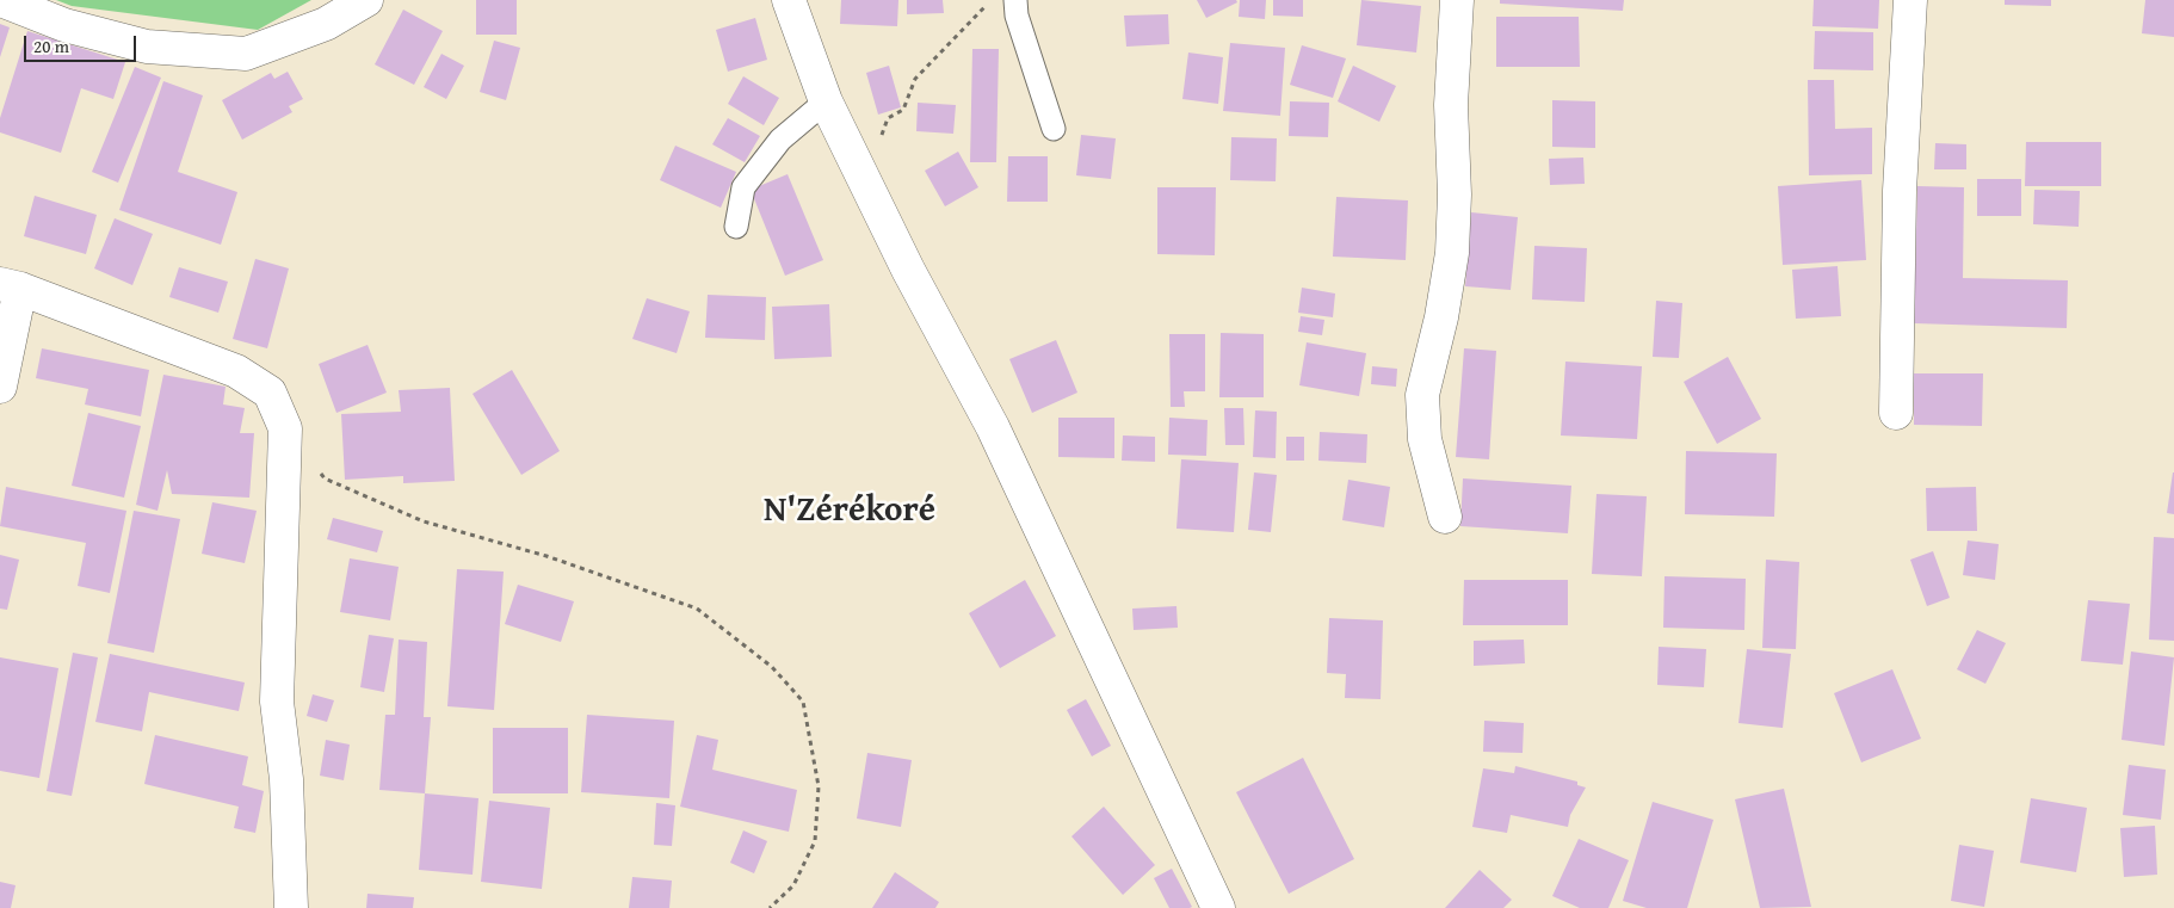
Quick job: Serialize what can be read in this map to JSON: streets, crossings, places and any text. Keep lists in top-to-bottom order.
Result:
{
  "districts": ["N'Zérékoré"],
  "scale_bar": "20 m"
}
